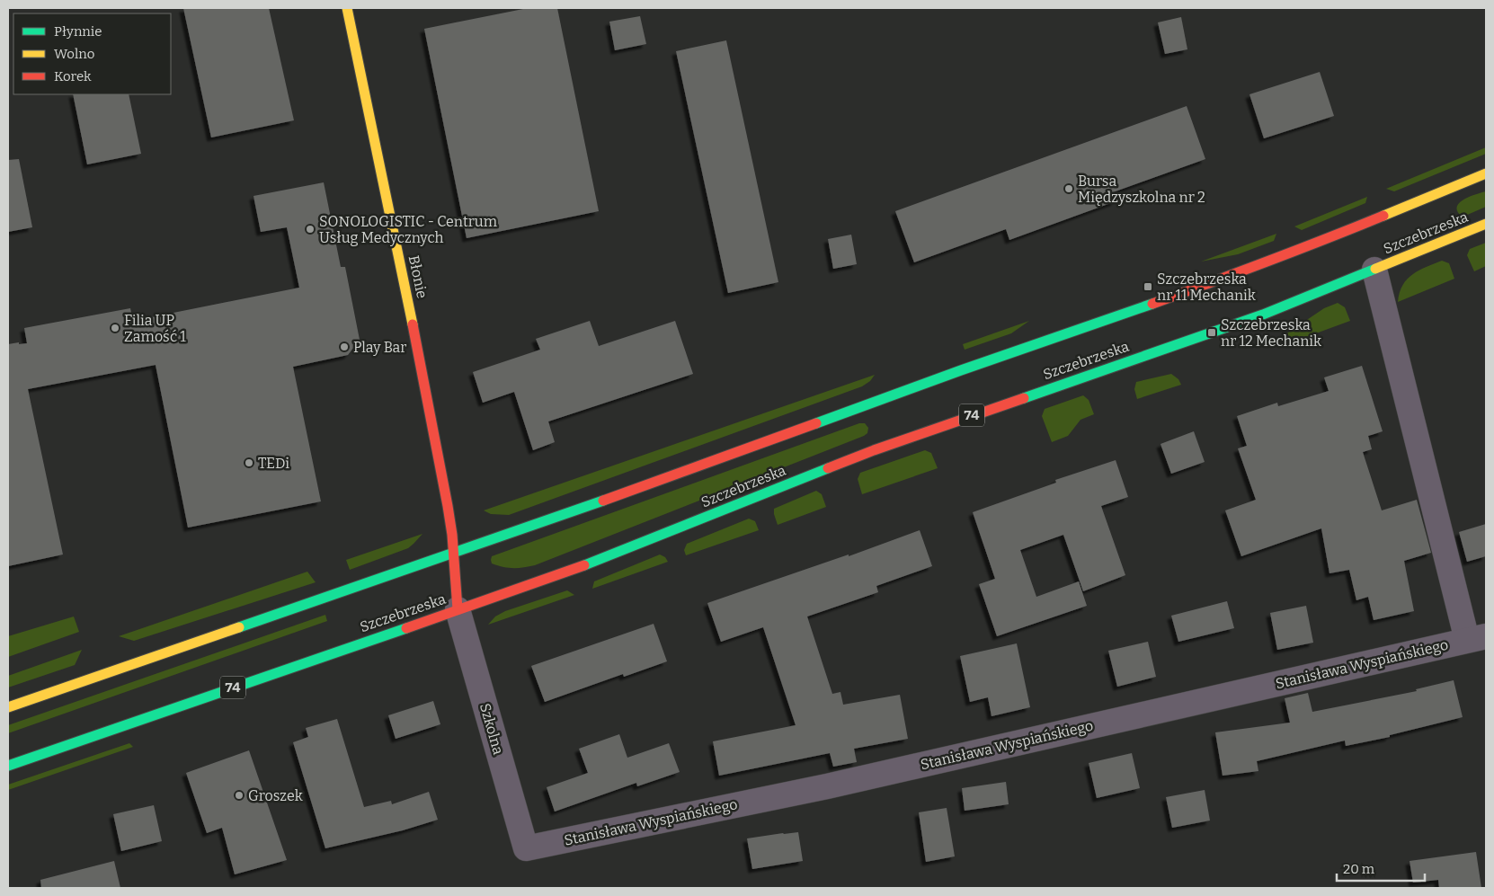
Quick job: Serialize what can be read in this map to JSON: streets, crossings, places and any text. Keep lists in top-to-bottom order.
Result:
{
  "streets": {
    "main road": ["Szczebrzeska", "Błonie", "74"],
    "street": ["Stanisława Wyspiańskiego", "Szkolna"]
  },
  "crossings": [
    ["Szczebrzeska", "Błonie"],
    ["Szczebrzeska", "Szkolna"],
    ["Błonie", "Szkolna"],
    ["Stanisława Wyspiańskiego", "Szkolna"]
  ],
  "places": {
    "other": [
      "Bursa Międzyszkolna nr 2",
      "SONOLOGISTIC - Centrum Usług Medycznych",
      "Filia UP Zamość 1",
      "Play Bar",
      "TEDi",
      "Groszek"
    ],
    "transit": ["Szczebrzeska nr 11 Mechanik", "Szczebrzeska nr 12 Mechanik"]
  },
  "legend": ["Płynnie", "Wolno", "Korek"],
  "scale_bar": "20 m"
}
